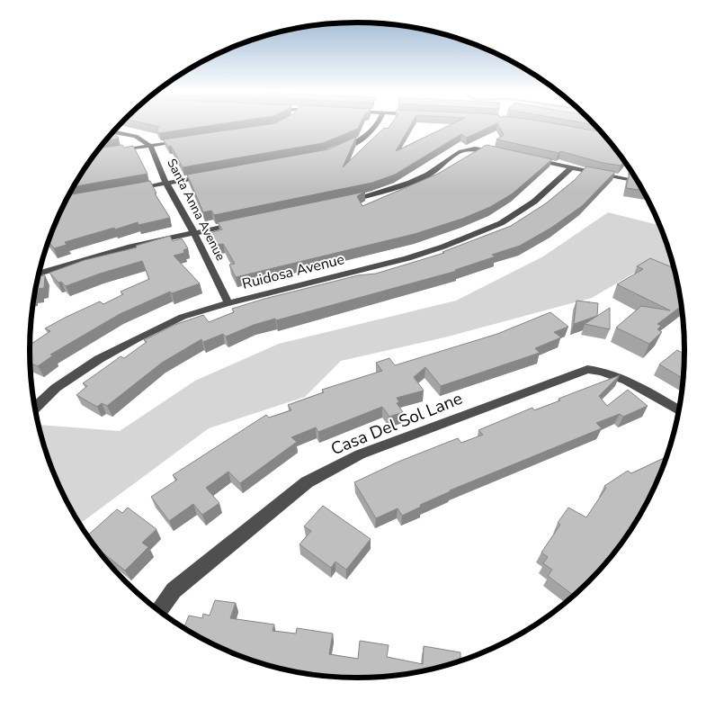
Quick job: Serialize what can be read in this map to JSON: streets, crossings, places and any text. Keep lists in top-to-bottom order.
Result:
{
  "streets": {
    "street": ["Santa Anna Avenue", "Ruidosa Avenue", "Casa Del Sol Lane"]
  },
  "crossings": [
    ["Santa Anna Avenue", "Ruidosa Avenue"]
  ]
}
